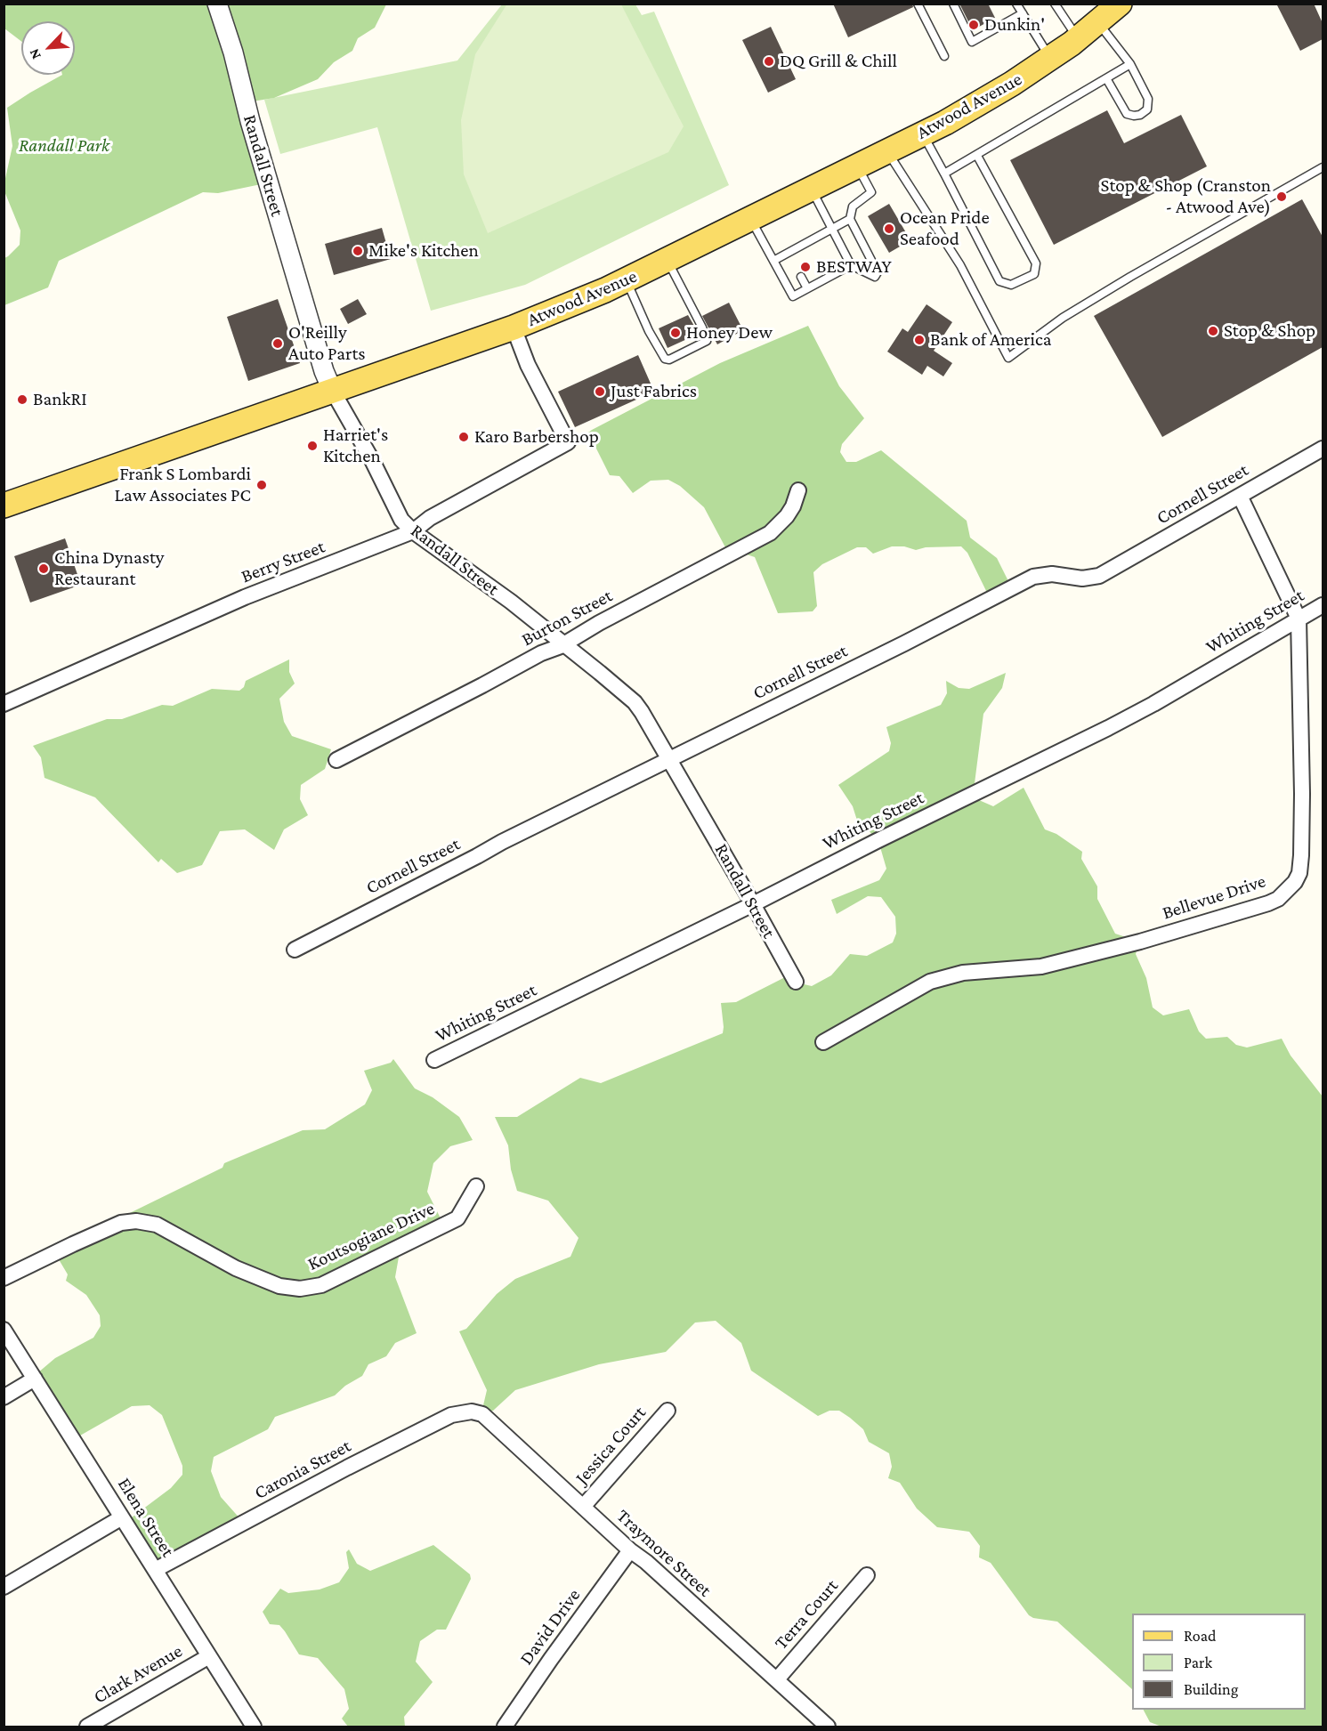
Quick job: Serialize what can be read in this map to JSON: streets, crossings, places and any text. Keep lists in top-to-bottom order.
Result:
{
  "streets": {
    "main road": ["Atwood Avenue"],
    "street": [
      "Randall Street",
      "Cornell Street",
      "Berry Street",
      "Burton Street",
      "Whiting Street",
      "Bellevue Drive",
      "Koutsogiane Drive",
      "Jessica Court",
      "Caronia Street",
      "Elena Street",
      "Traymore Street",
      "Terra Court",
      "David Drive",
      "Clark Avenue"
    ]
  },
  "crossings": [
    ["Atwood Avenue", "Randall Street"],
    ["Atwood Avenue", "Berry Street"],
    ["Randall Street", "Cornell Street"],
    ["Randall Street", "Berry Street"],
    ["Randall Street", "Burton Street"],
    ["Randall Street", "Whiting Street"],
    ["Cornell Street", "Bellevue Drive"],
    ["Whiting Street", "Bellevue Drive"],
    ["Jessica Court", "Traymore Street"],
    ["Caronia Street", "Elena Street"],
    ["Caronia Street", "Traymore Street"],
    ["Elena Street", "Clark Avenue"],
    ["Traymore Street", "Terra Court"],
    ["Traymore Street", "David Drive"]
  ],
  "parks": ["Randall Park"],
  "places": [
    "Dunkin'",
    "DQ Grill & Chill",
    "Stop & Shop (Cranston - Atwood Ave)",
    "Ocean Pride Seafood",
    "Mike's Kitchen",
    "BESTWAY",
    "Stop & Shop",
    "Honey Dew",
    "Bank of America",
    "O'Reilly Auto Parts",
    "Just Fabrics",
    "BankRI",
    "Karo Barbershop",
    "Harriet's Kitchen",
    "Frank S Lombardi Law Associates PC",
    "China Dynasty Restaurant"
  ],
  "legend": ["Road", "Park", "Building"],
  "north": "bottom left"
}
